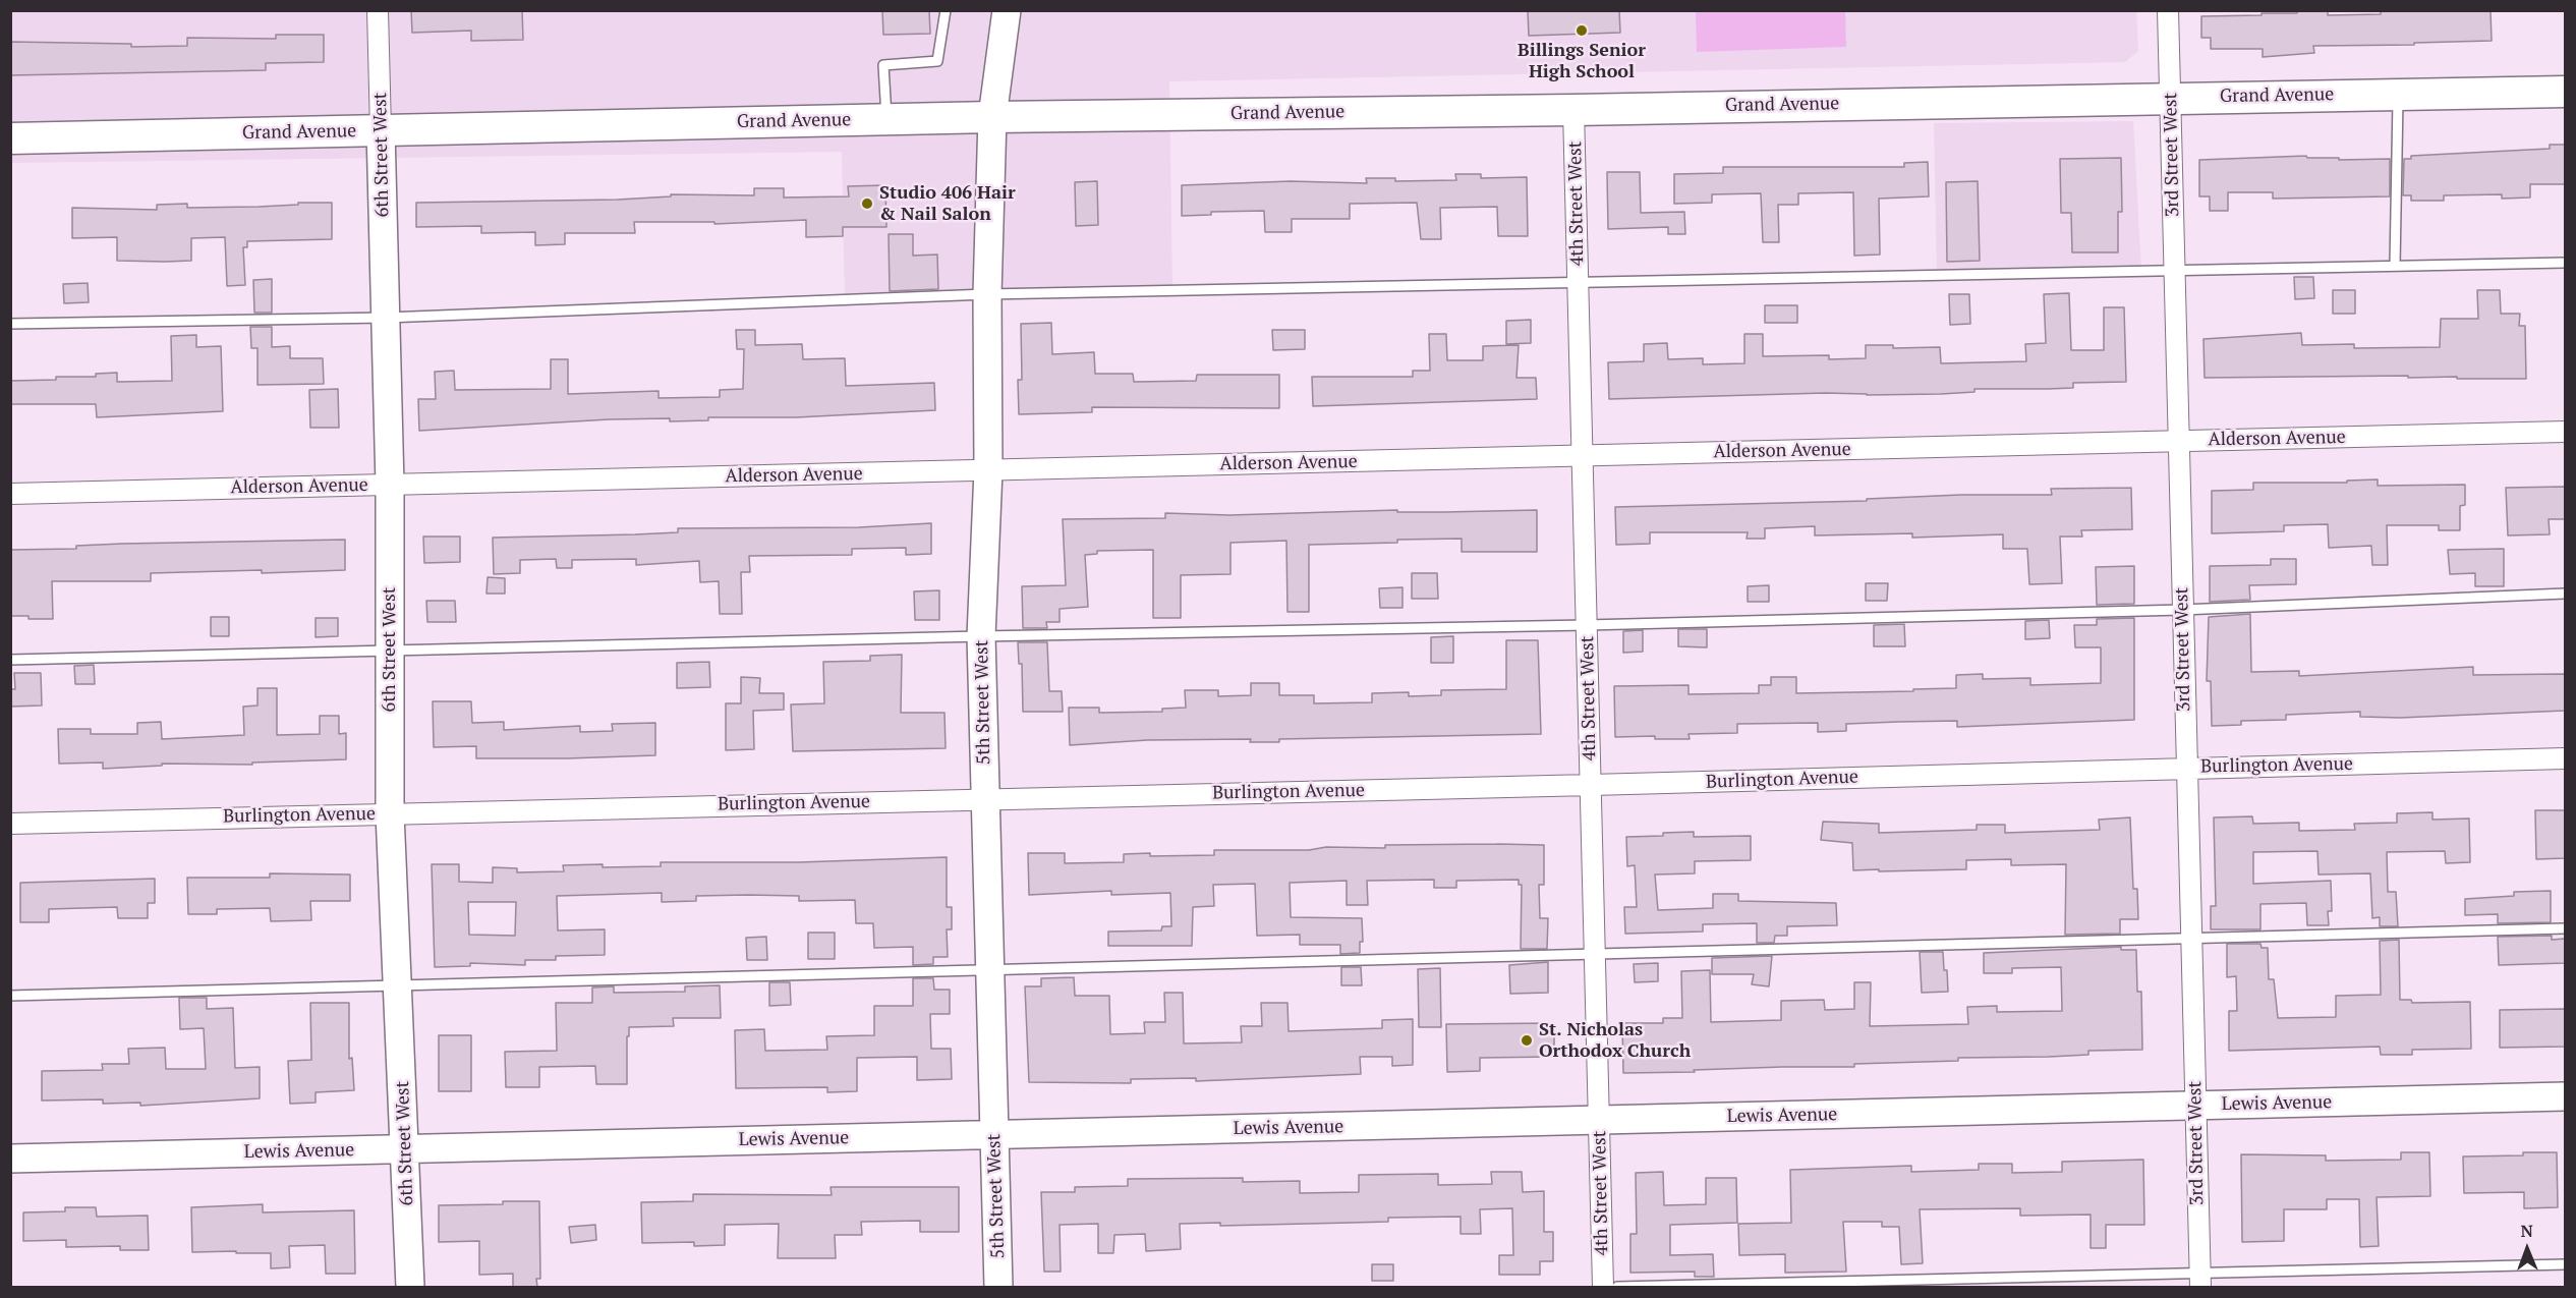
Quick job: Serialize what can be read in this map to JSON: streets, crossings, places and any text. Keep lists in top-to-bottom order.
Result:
{
  "streets": {
    "main road": ["Grand Avenue"],
    "street": [
      "6th Street West",
      "3rd Street West",
      "4th Street West",
      "Alderson Avenue",
      "5th Street West",
      "Burlington Avenue",
      "Lewis Avenue"
    ]
  },
  "crossings": [
    ["Grand Avenue", "6th Street West"],
    ["Grand Avenue", "3rd Street West"],
    ["Grand Avenue", "4th Street West"],
    ["Grand Avenue", "5th Street West"],
    ["6th Street West", "Alderson Avenue"],
    ["6th Street West", "Burlington Avenue"],
    ["6th Street West", "Lewis Avenue"],
    ["3rd Street West", "Alderson Avenue"],
    ["3rd Street West", "Burlington Avenue"],
    ["3rd Street West", "Lewis Avenue"],
    ["4th Street West", "Alderson Avenue"],
    ["4th Street West", "Burlington Avenue"],
    ["4th Street West", "Lewis Avenue"],
    ["Alderson Avenue", "5th Street West"],
    ["5th Street West", "Burlington Avenue"],
    ["5th Street West", "Lewis Avenue"]
  ],
  "places": ["Billings Senior High School", "Studio 406 Hair & Nail Salon", "St. Nicholas Orthodox Church"],
  "north": "top"
}
